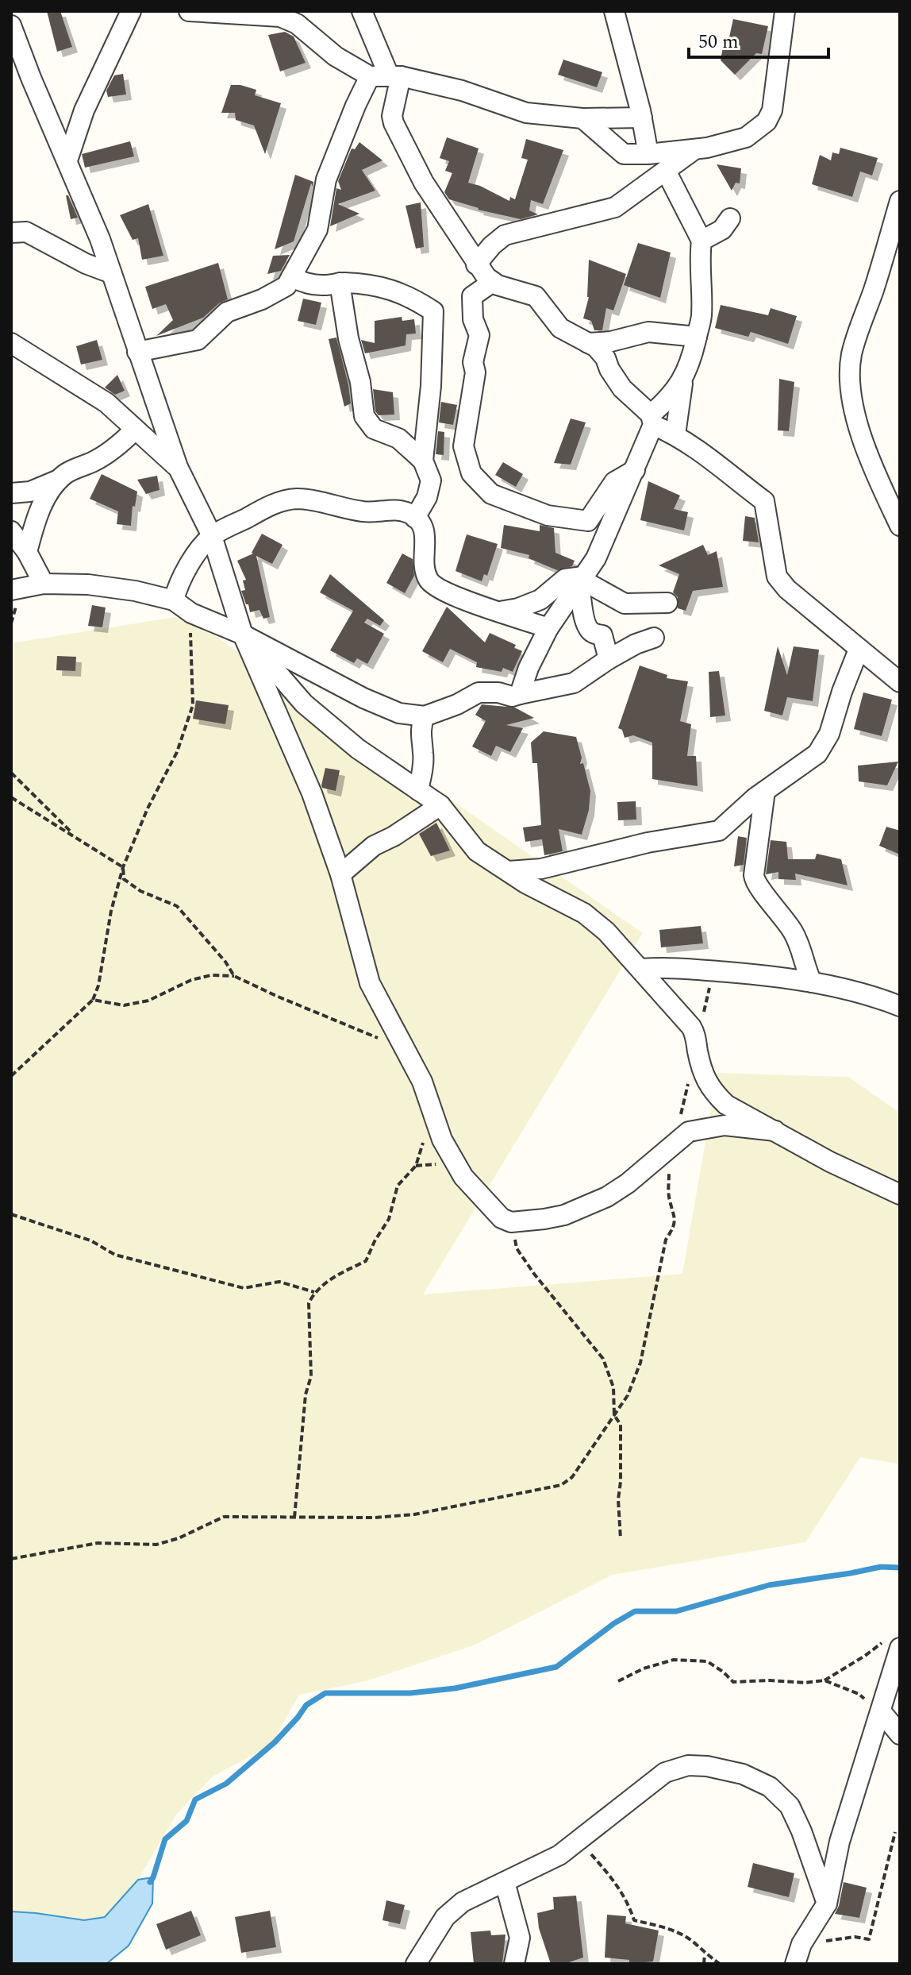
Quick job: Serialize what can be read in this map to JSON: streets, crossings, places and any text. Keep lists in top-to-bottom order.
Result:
{
  "scale_bar": "50 m"
}
